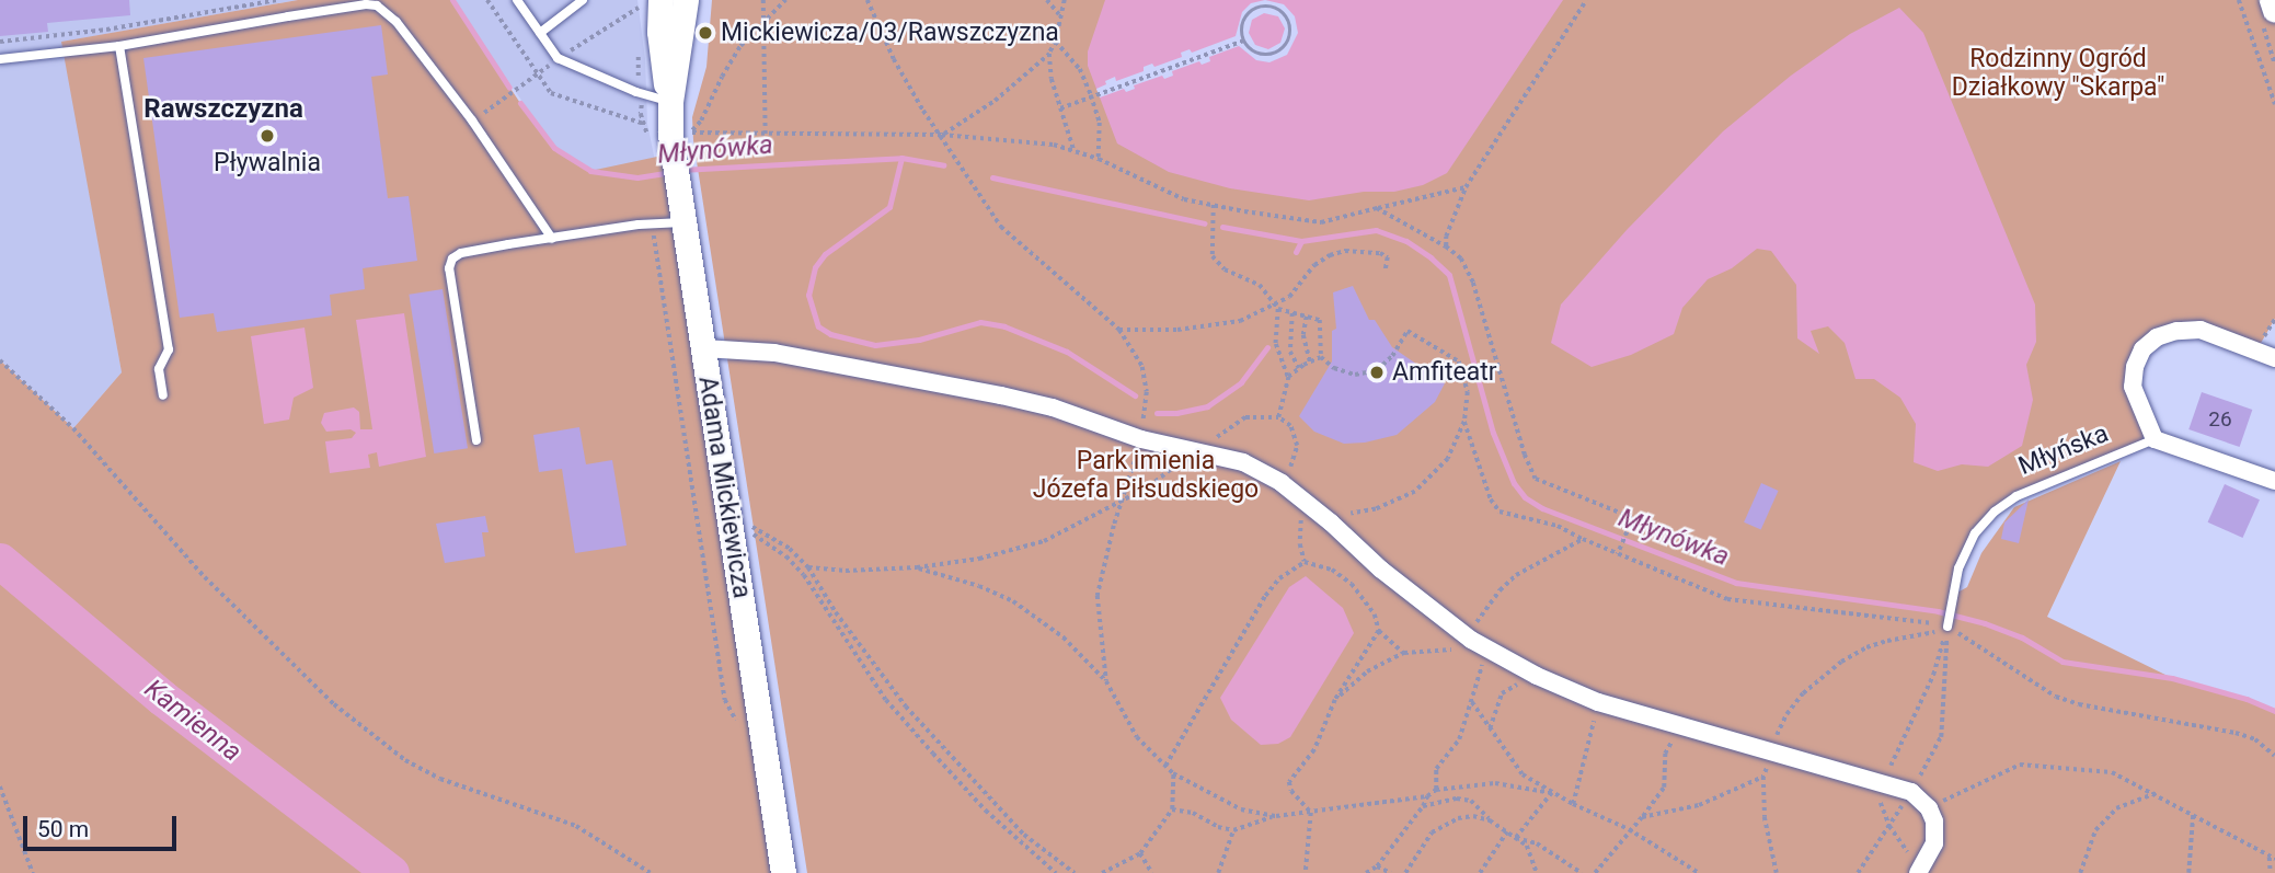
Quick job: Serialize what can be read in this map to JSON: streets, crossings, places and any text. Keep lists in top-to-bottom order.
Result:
{
  "streets": {
    "street": ["Adama Mickiewicza"],
    "lane": ["Młyńska"]
  },
  "districts": ["Rawszczyzna"],
  "water": ["Młynówka", "Kamienna"],
  "parks": ["Rodzinny Ogród Działkowy \"Skarpa\"", "Park imienia Józefa Piłsudskiego"],
  "places": ["Mickiewicza/03/Rawszczyzna", "Pływalnia", "Amfiteatr"],
  "house_numbers": ["26"],
  "scale_bar": "50 m"
}
